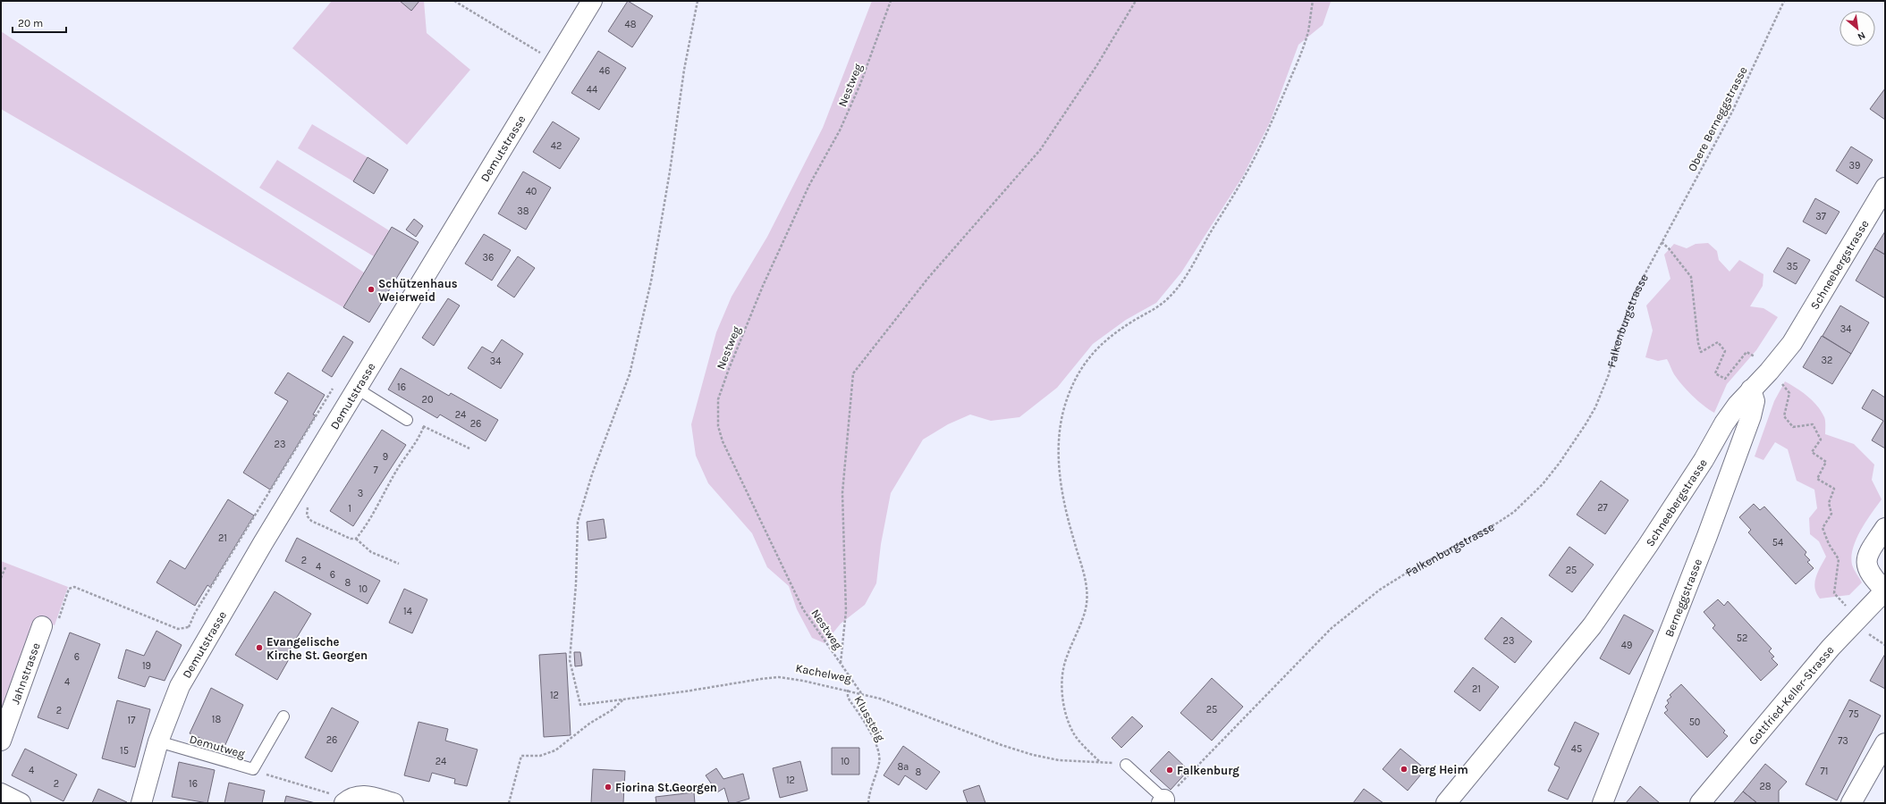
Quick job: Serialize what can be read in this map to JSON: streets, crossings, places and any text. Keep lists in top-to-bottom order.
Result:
{
  "streets": {
    "street": [
      "Demutstrasse",
      "Schneebergstrasse",
      "Berneggstrasse",
      "Jahnstrasse",
      "Gottfried-Keller-Strasse"
    ],
    "lane": ["Demutweg"],
    "path": [
      "Nestweg",
      "Obere Berneggstrasse",
      "Falkenburgstrasse",
      "Kachelweg",
      "Klussteig"
    ]
  },
  "crossings": [
    ["Nestweg", "Kachelweg"],
    ["Obere Berneggstrasse", "Falkenburgstrasse"],
    ["Demutstrasse", "Demutweg"],
    ["Schneebergstrasse", "Berneggstrasse"],
    ["Kachelweg", "Klussteig"]
  ],
  "places": [
    "Schützenhaus Weierweid",
    "Evangelische Kirche St. Georgen",
    "Berg Heim",
    "Falkenburg",
    "Fiorina St.Georgen"
  ],
  "house_numbers": [
    "48",
    "46",
    "44",
    "42",
    "39",
    "40",
    "38",
    "37",
    "36",
    "35",
    "34",
    "32",
    "34",
    "16",
    "20",
    "24",
    "26",
    "23",
    "9",
    "7",
    "3",
    "27",
    "1",
    "21",
    "54",
    "2",
    "4",
    "25",
    "6",
    "8",
    "10",
    "14",
    "52",
    "23",
    "49",
    "6",
    "19",
    "4",
    "21",
    "12",
    "25",
    "2",
    "75",
    "18",
    "17",
    "50",
    "26",
    "73",
    "45",
    "15",
    "24",
    "10",
    "8a",
    "4",
    "71",
    "8",
    "12",
    "2",
    "16",
    "28"
  ],
  "scale_bar": "20 m",
  "north": "bottom right"
}
